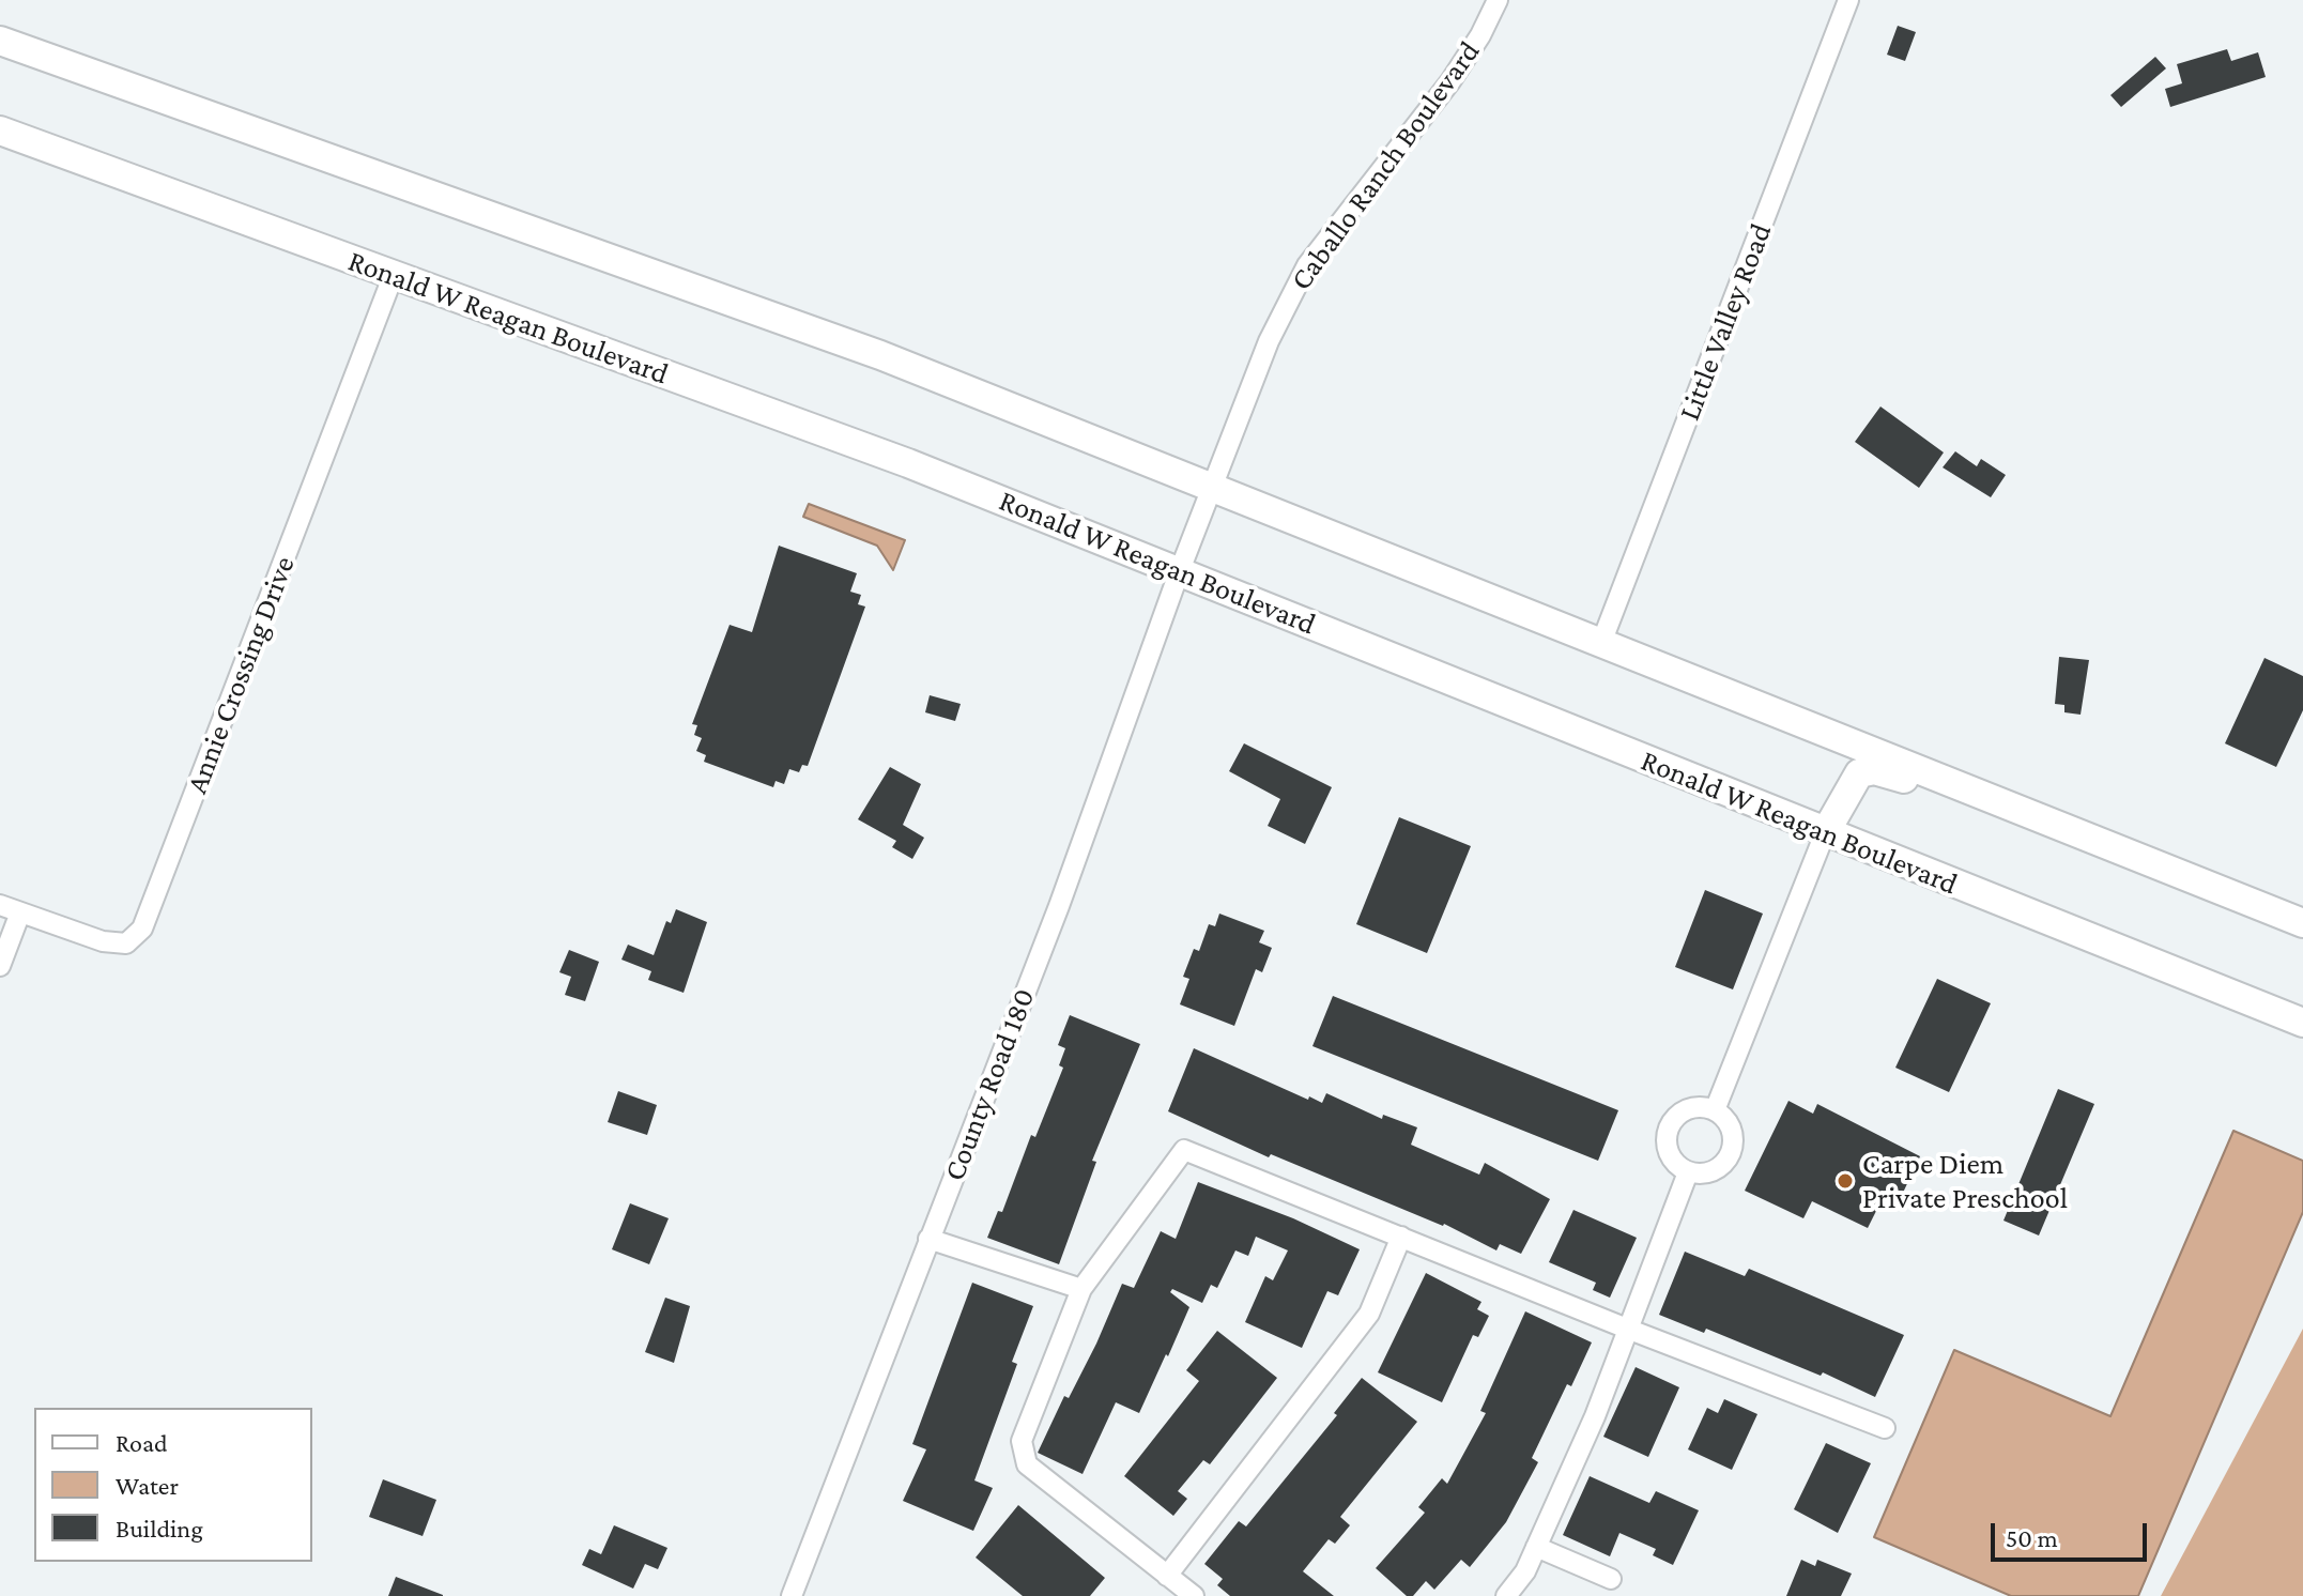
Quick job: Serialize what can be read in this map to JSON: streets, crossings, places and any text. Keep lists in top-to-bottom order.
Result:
{
  "streets": {
    "main road": ["Ronald W Reagan Boulevard"],
    "street": [
      "Caballo Ranch Boulevard",
      "Little Valley Road",
      "Annie Crossing Drive",
      "County Road 180"
    ]
  },
  "crossings": [
    ["Caballo Ranch Boulevard", "Ronald W Reagan Boulevard"],
    ["Caballo Ranch Boulevard", "County Road 180"],
    ["Ronald W Reagan Boulevard", "Annie Crossing Drive"],
    ["Ronald W Reagan Boulevard", "County Road 180"]
  ],
  "places": ["Carpe Diem Private Preschool"],
  "legend": ["Road", "Water", "Building"],
  "scale_bar": "50 m"
}
